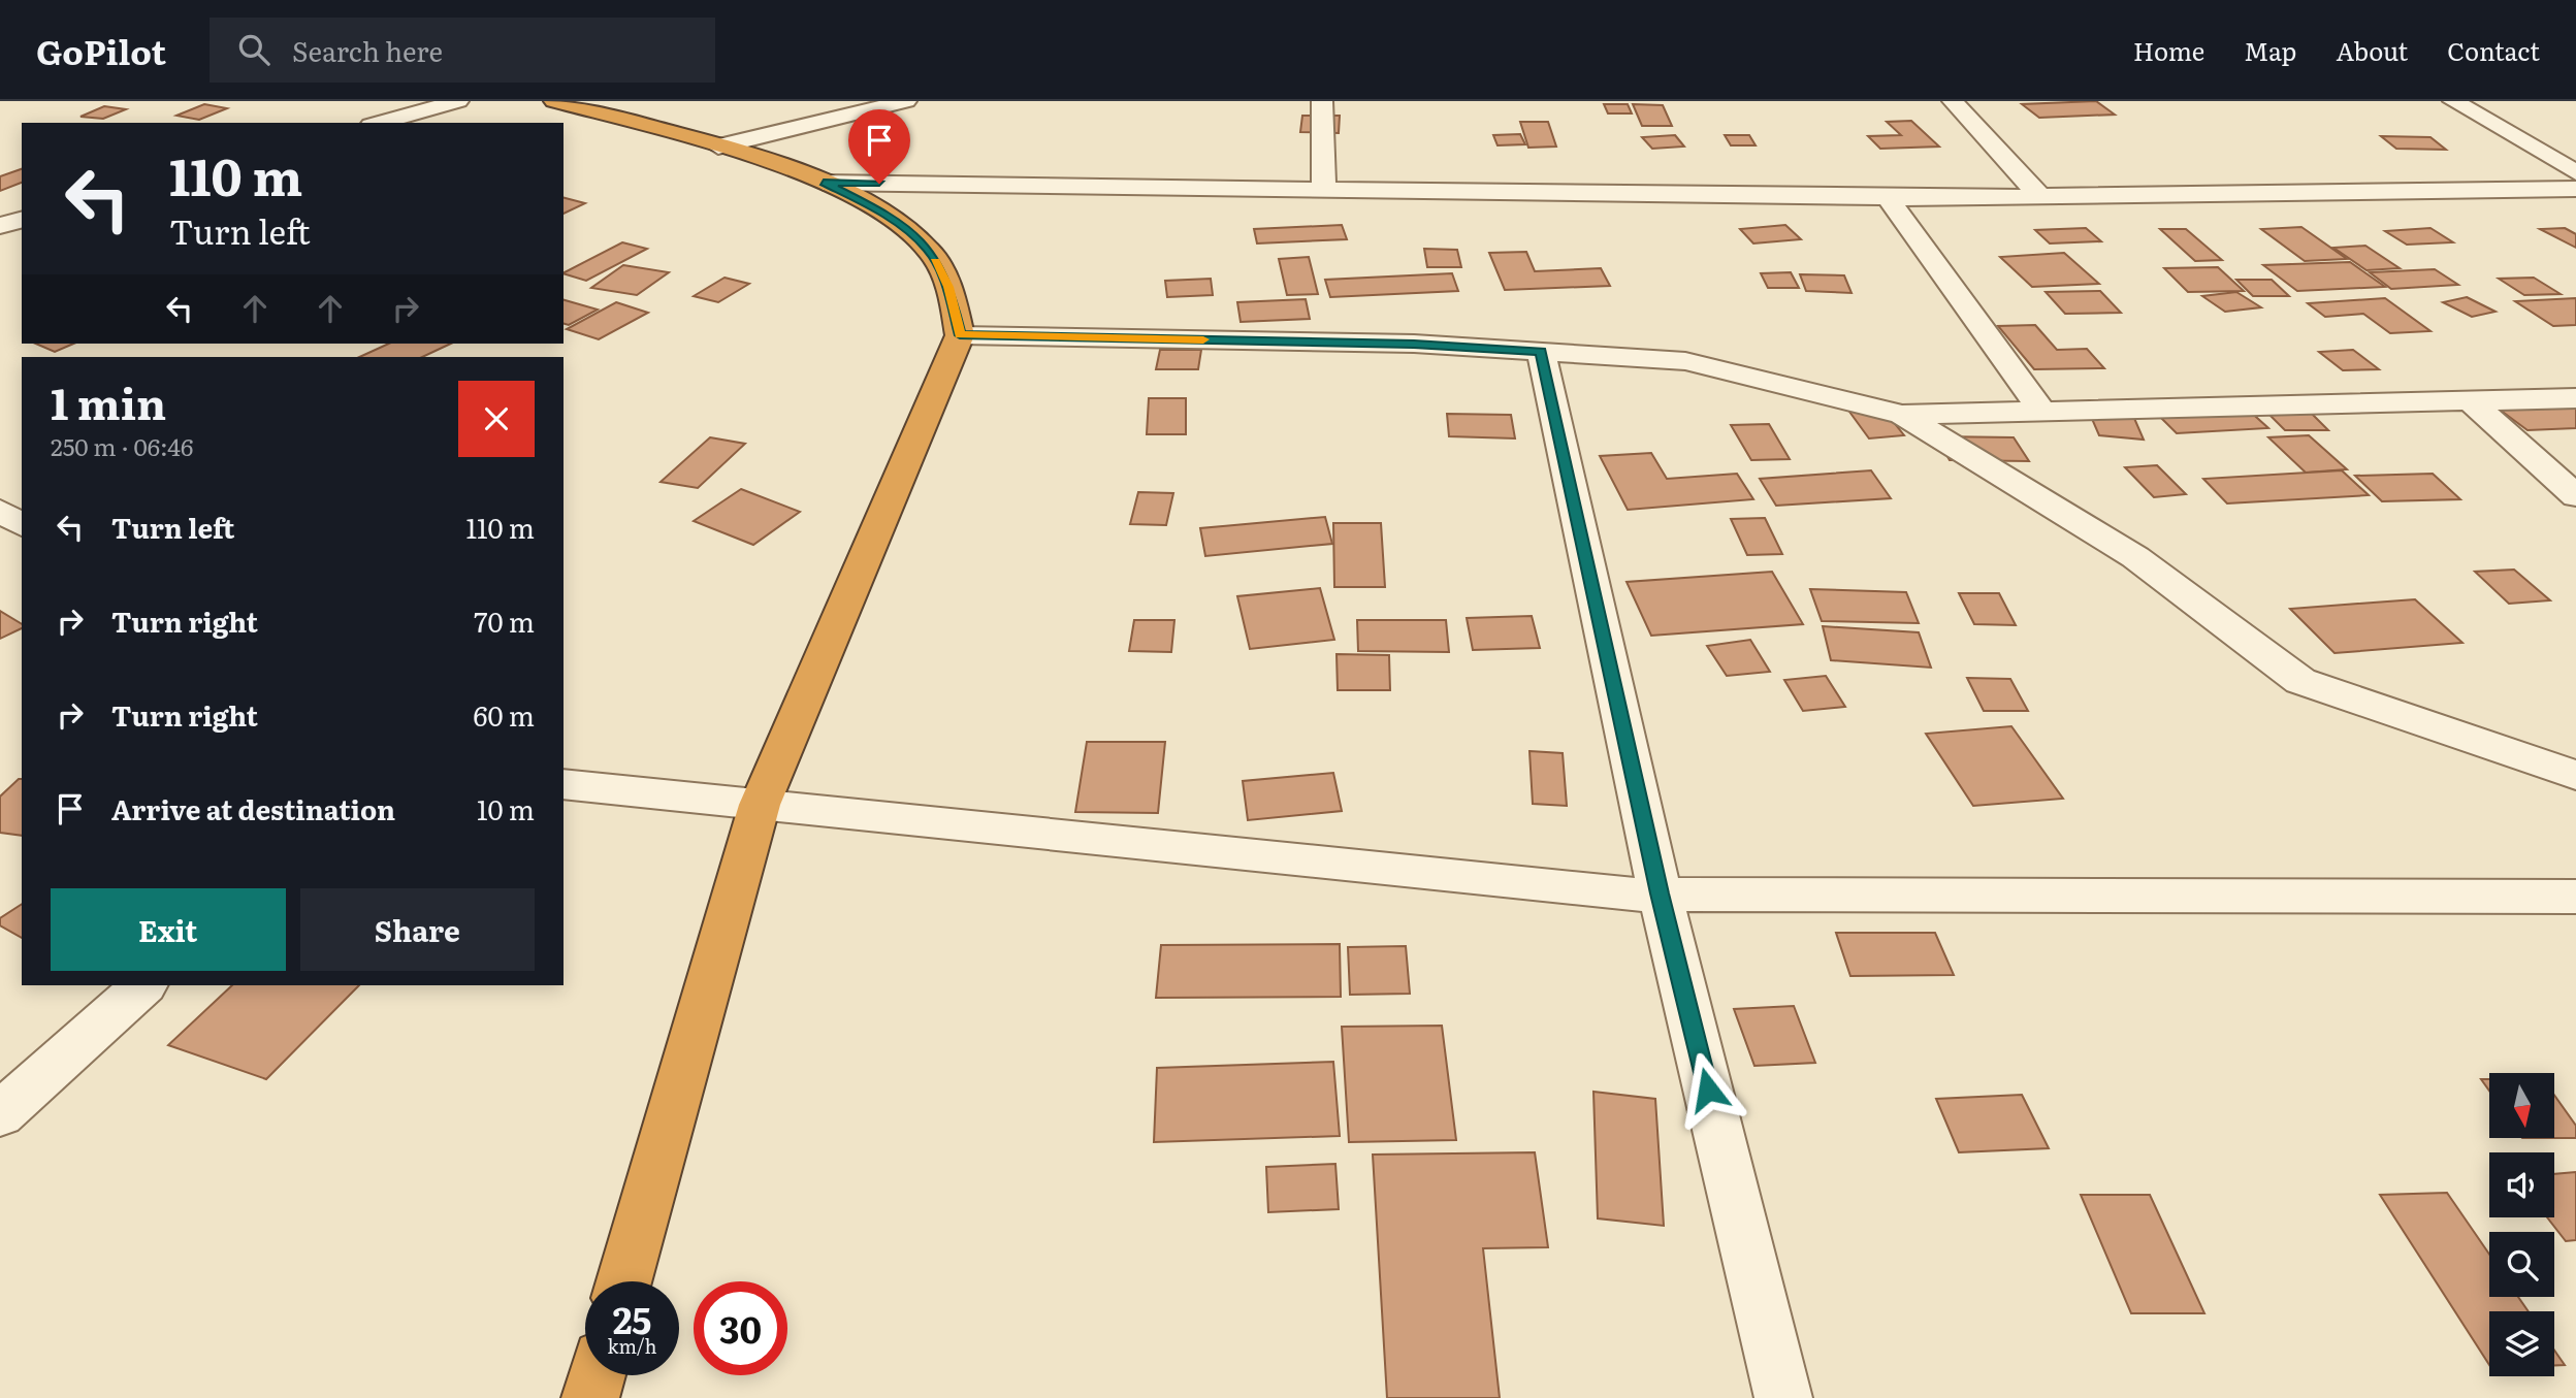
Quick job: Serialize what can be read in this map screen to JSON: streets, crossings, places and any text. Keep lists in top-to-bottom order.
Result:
{
  "north": "bottom",
  "page": {
    "header": "GoPilot",
    "search": "Search here",
    "nav": [
      "Home",
      "Map",
      "About",
      "Contact"
    ],
    "turn": ["110 m", "Turn left"],
    "heading": ["1 min", "250 m · 06:46"],
    "list": [
      {
        "name": "Turn left",
        "value": "110 m"
      },
      {
        "name": "Turn right",
        "value": "70 m"
      },
      {
        "name": "Turn right",
        "value": "60 m"
      },
      {
        "name": "Arrive at destination",
        "value": "10 m"
      }
    ],
    "buttons": ["Exit", "Share"],
    "speed": "25 km/h",
    "limit": "30"
  }
}
